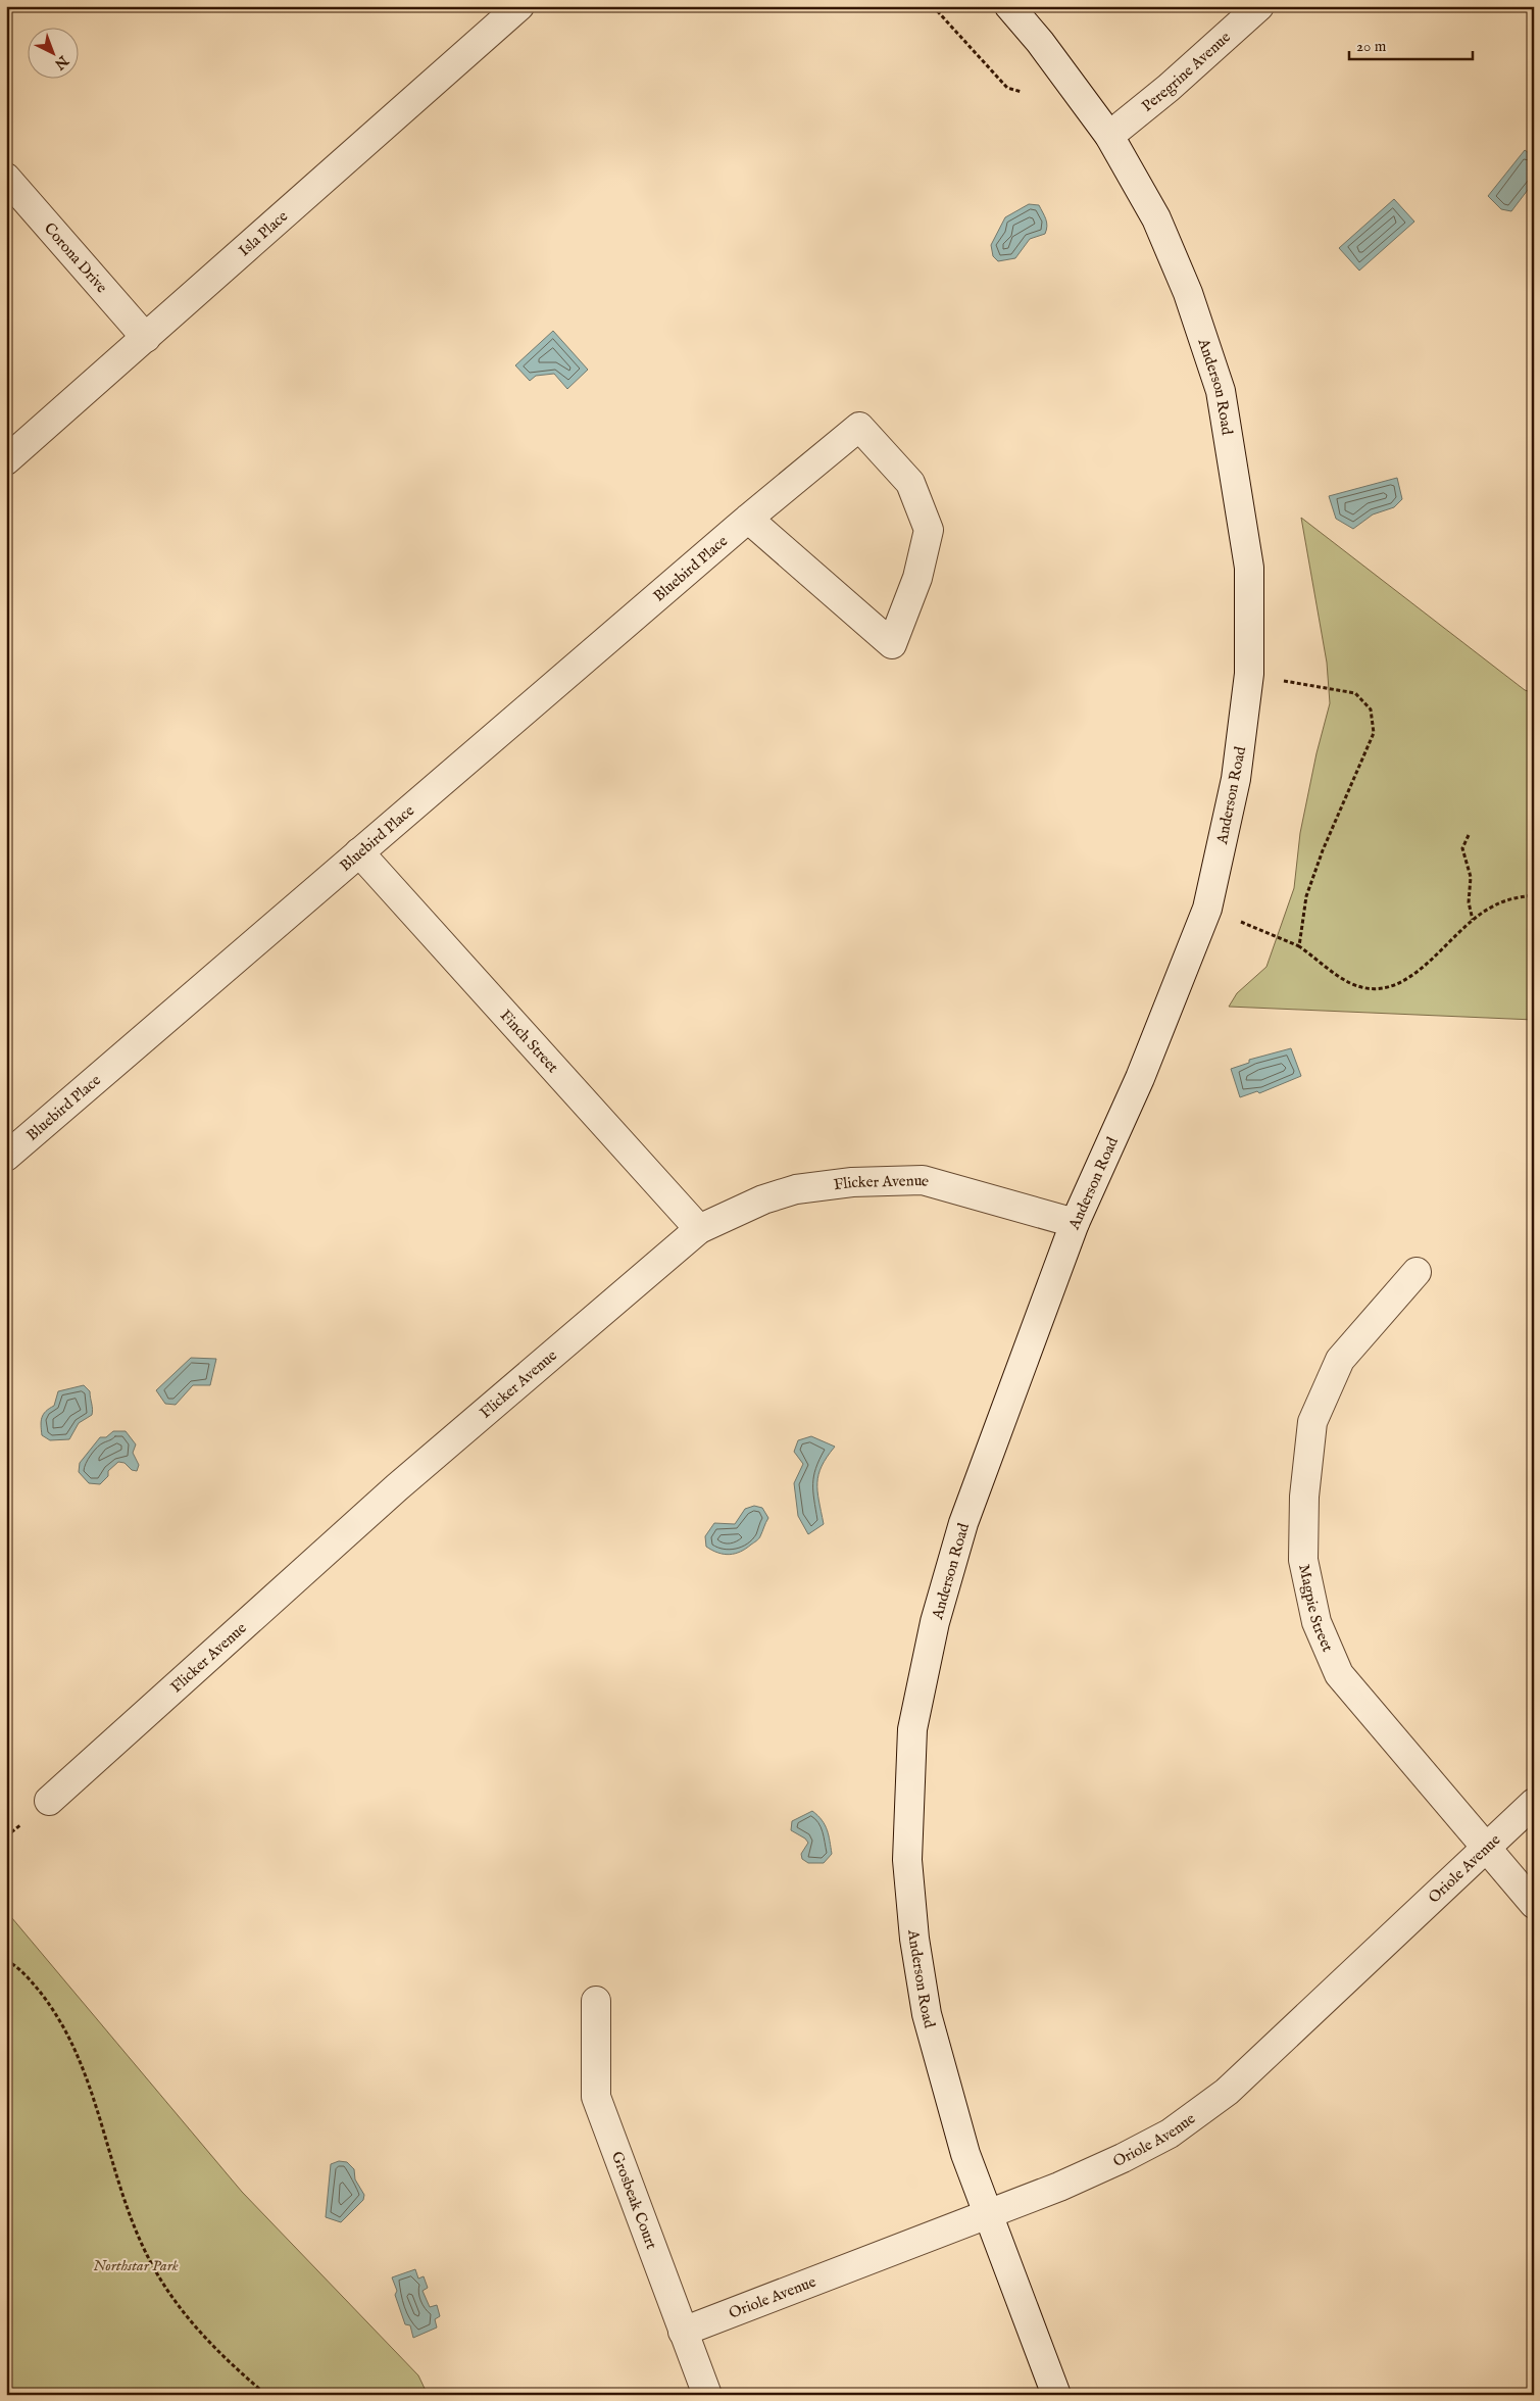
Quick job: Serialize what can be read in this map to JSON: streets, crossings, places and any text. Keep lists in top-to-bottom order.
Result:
{
  "streets": {
    "street": [
      "Peregrine Avenue",
      "Isla Place",
      "Corona Drive",
      "Anderson Road",
      "Bluebird Place",
      "Finch Street",
      "Flicker Avenue",
      "Magpie Street",
      "Oriole Avenue",
      "Grosbeak Court"
    ]
  },
  "crossings": [
    ["Peregrine Avenue", "Anderson Road"],
    ["Isla Place", "Corona Drive"],
    ["Anderson Road", "Flicker Avenue"],
    ["Anderson Road", "Oriole Avenue"],
    ["Bluebird Place", "Finch Street"],
    ["Finch Street", "Flicker Avenue"],
    ["Magpie Street", "Oriole Avenue"],
    ["Oriole Avenue", "Grosbeak Court"]
  ],
  "parks": ["Northstar Park"],
  "scale_bar": "20 m",
  "north": "bottom right"
}
